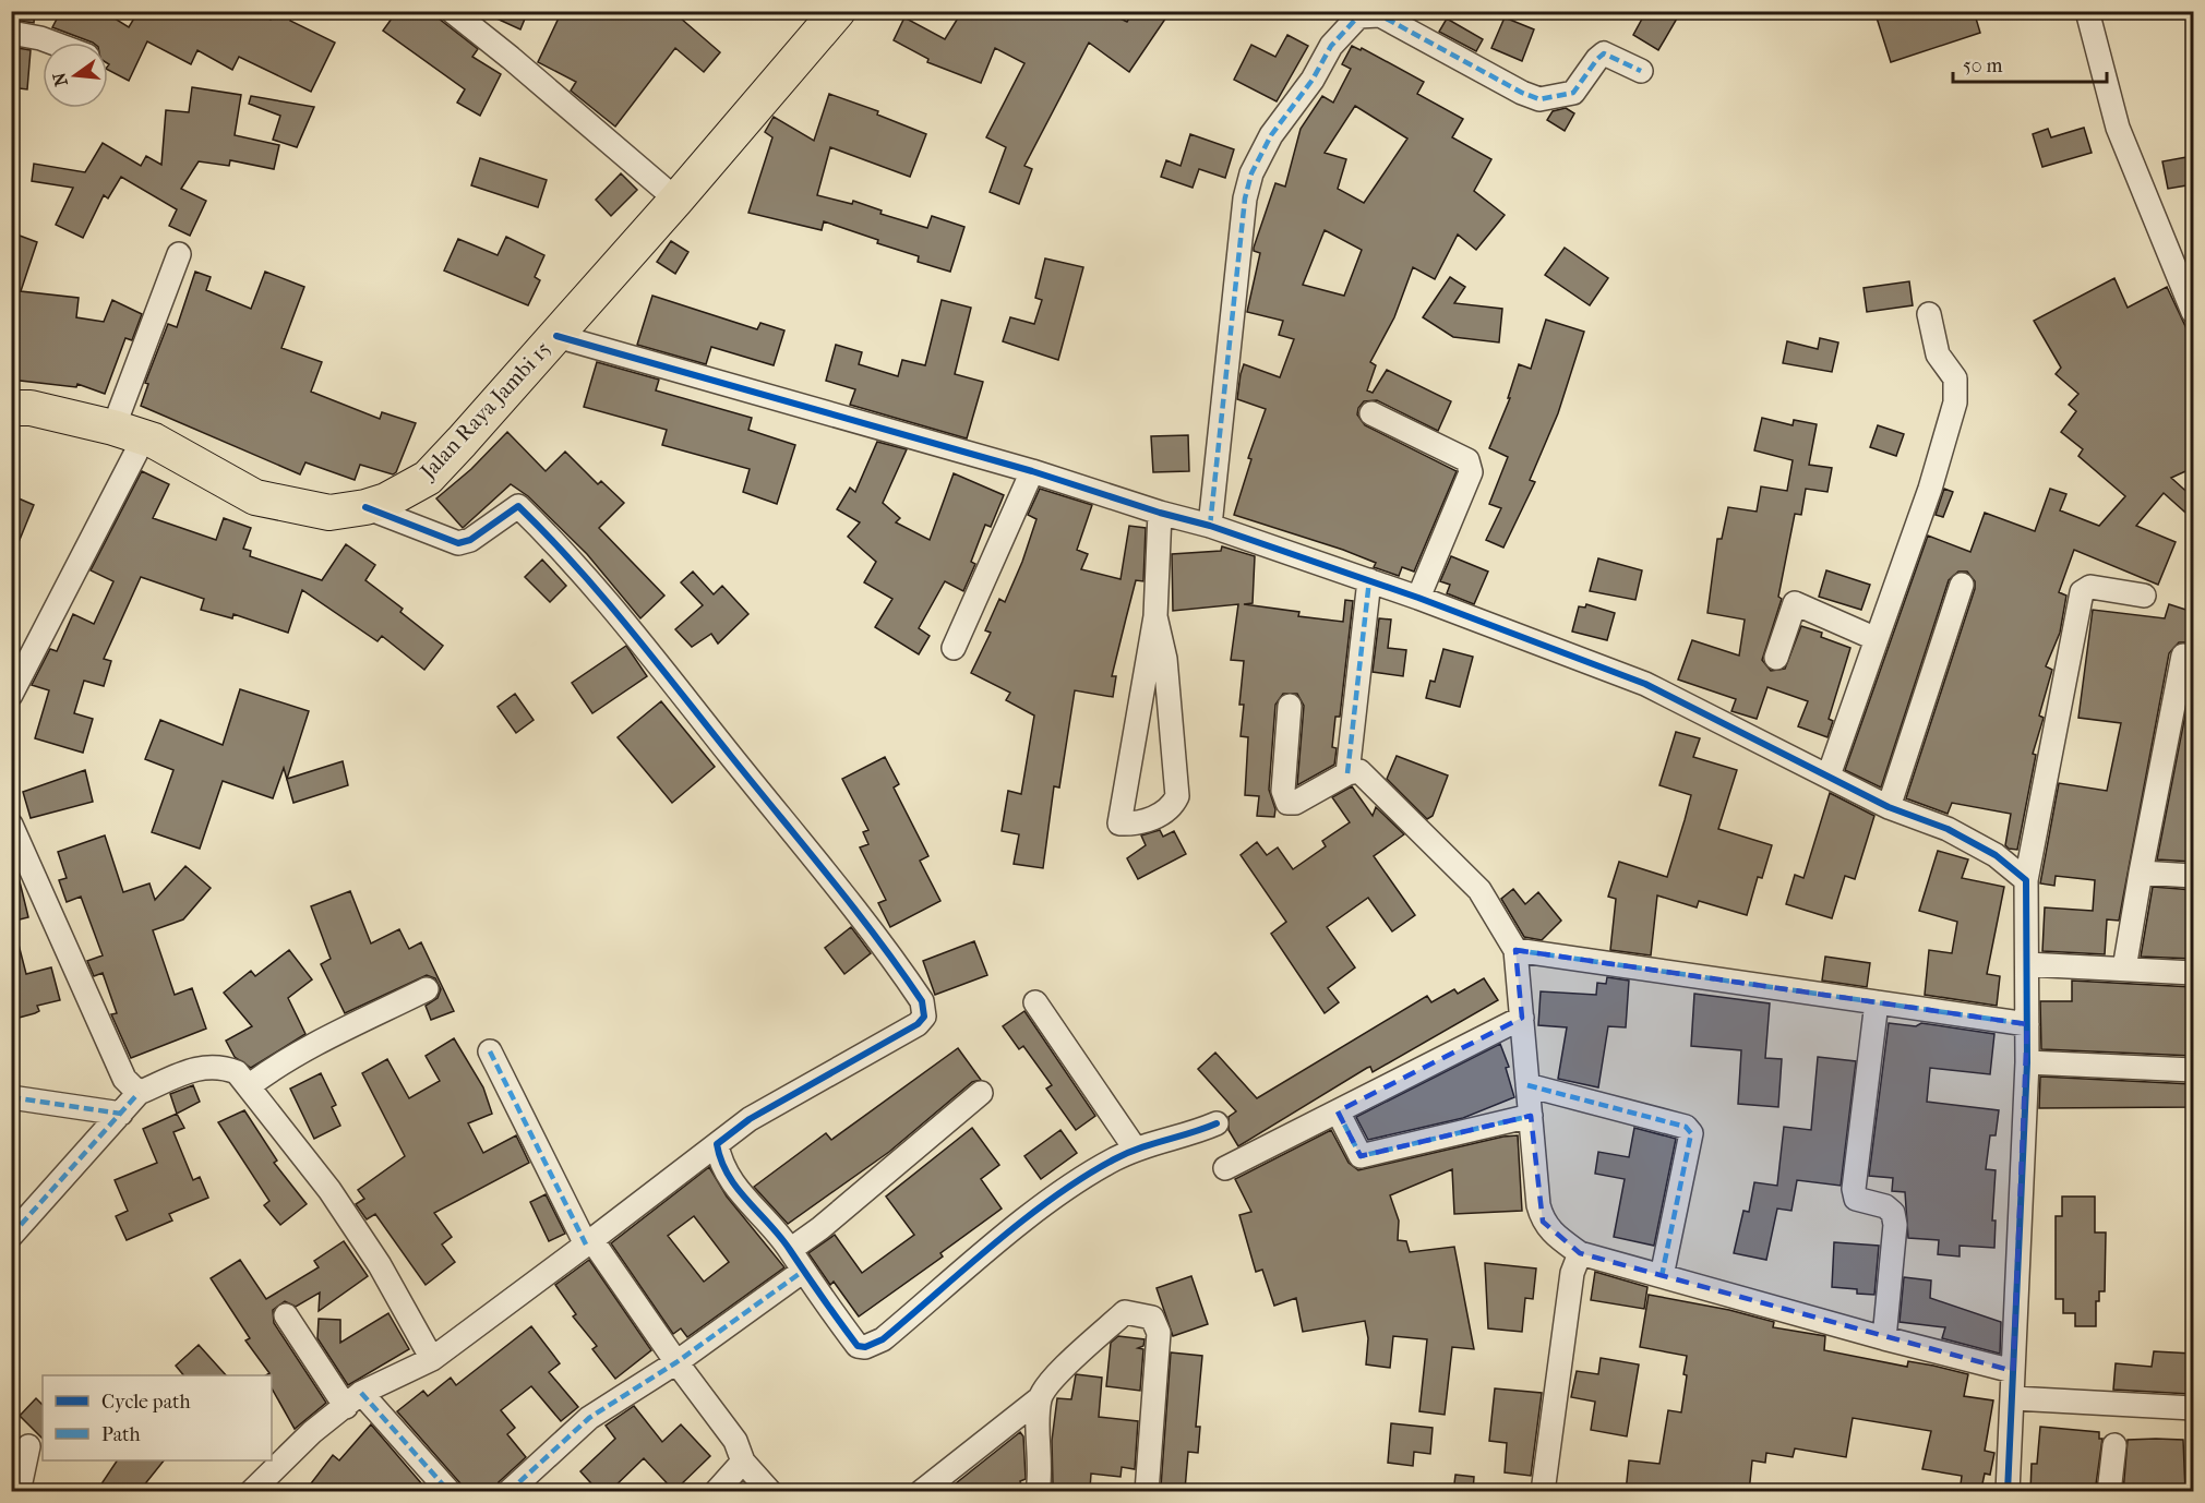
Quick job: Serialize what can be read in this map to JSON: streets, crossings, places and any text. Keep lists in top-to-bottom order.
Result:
{
  "streets": {
    "highway": ["Jalan Raya Jambi 15"]
  },
  "legend": ["Cycle path", "Path"],
  "scale_bar": "50 m",
  "north": "left"
}
